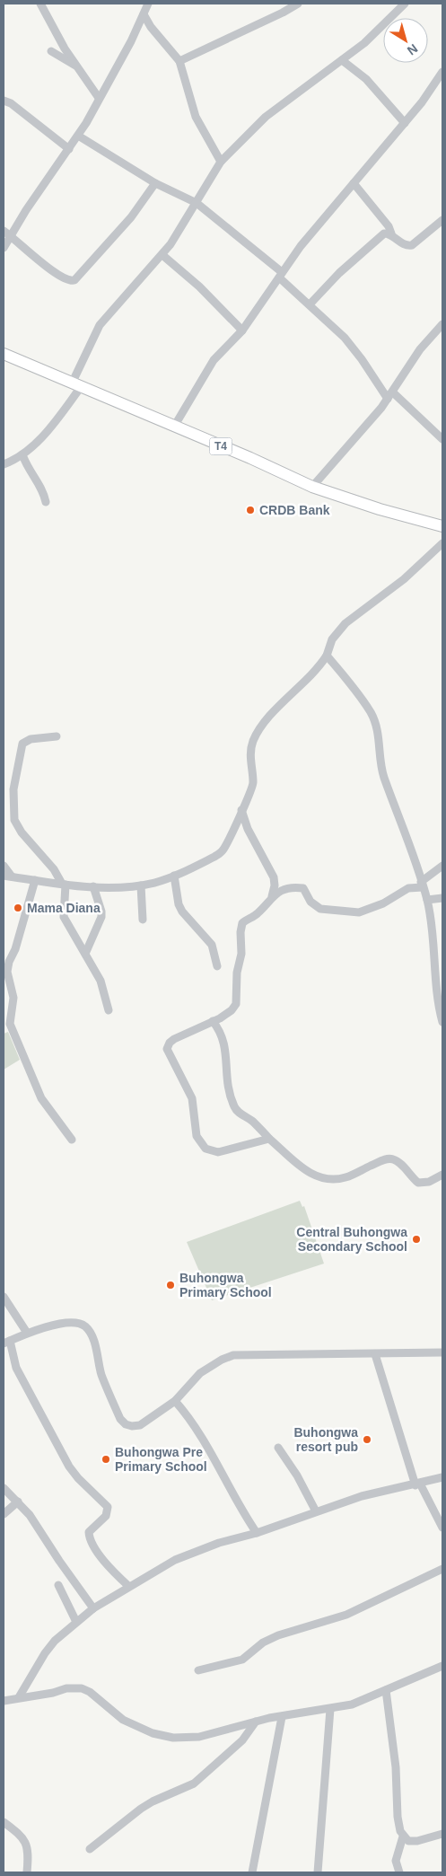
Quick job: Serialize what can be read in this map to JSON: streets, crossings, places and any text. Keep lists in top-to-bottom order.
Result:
{
  "streets": {
    "highway": ["T4"]
  },
  "places": [
    "CRDB Bank",
    "Mama Diana",
    "Central Buhongwa Secondary School",
    "Buhongwa Primary School",
    "Buhongwa resort pub",
    "Buhongwa Pre Primary School"
  ],
  "north": "bottom right"
}
